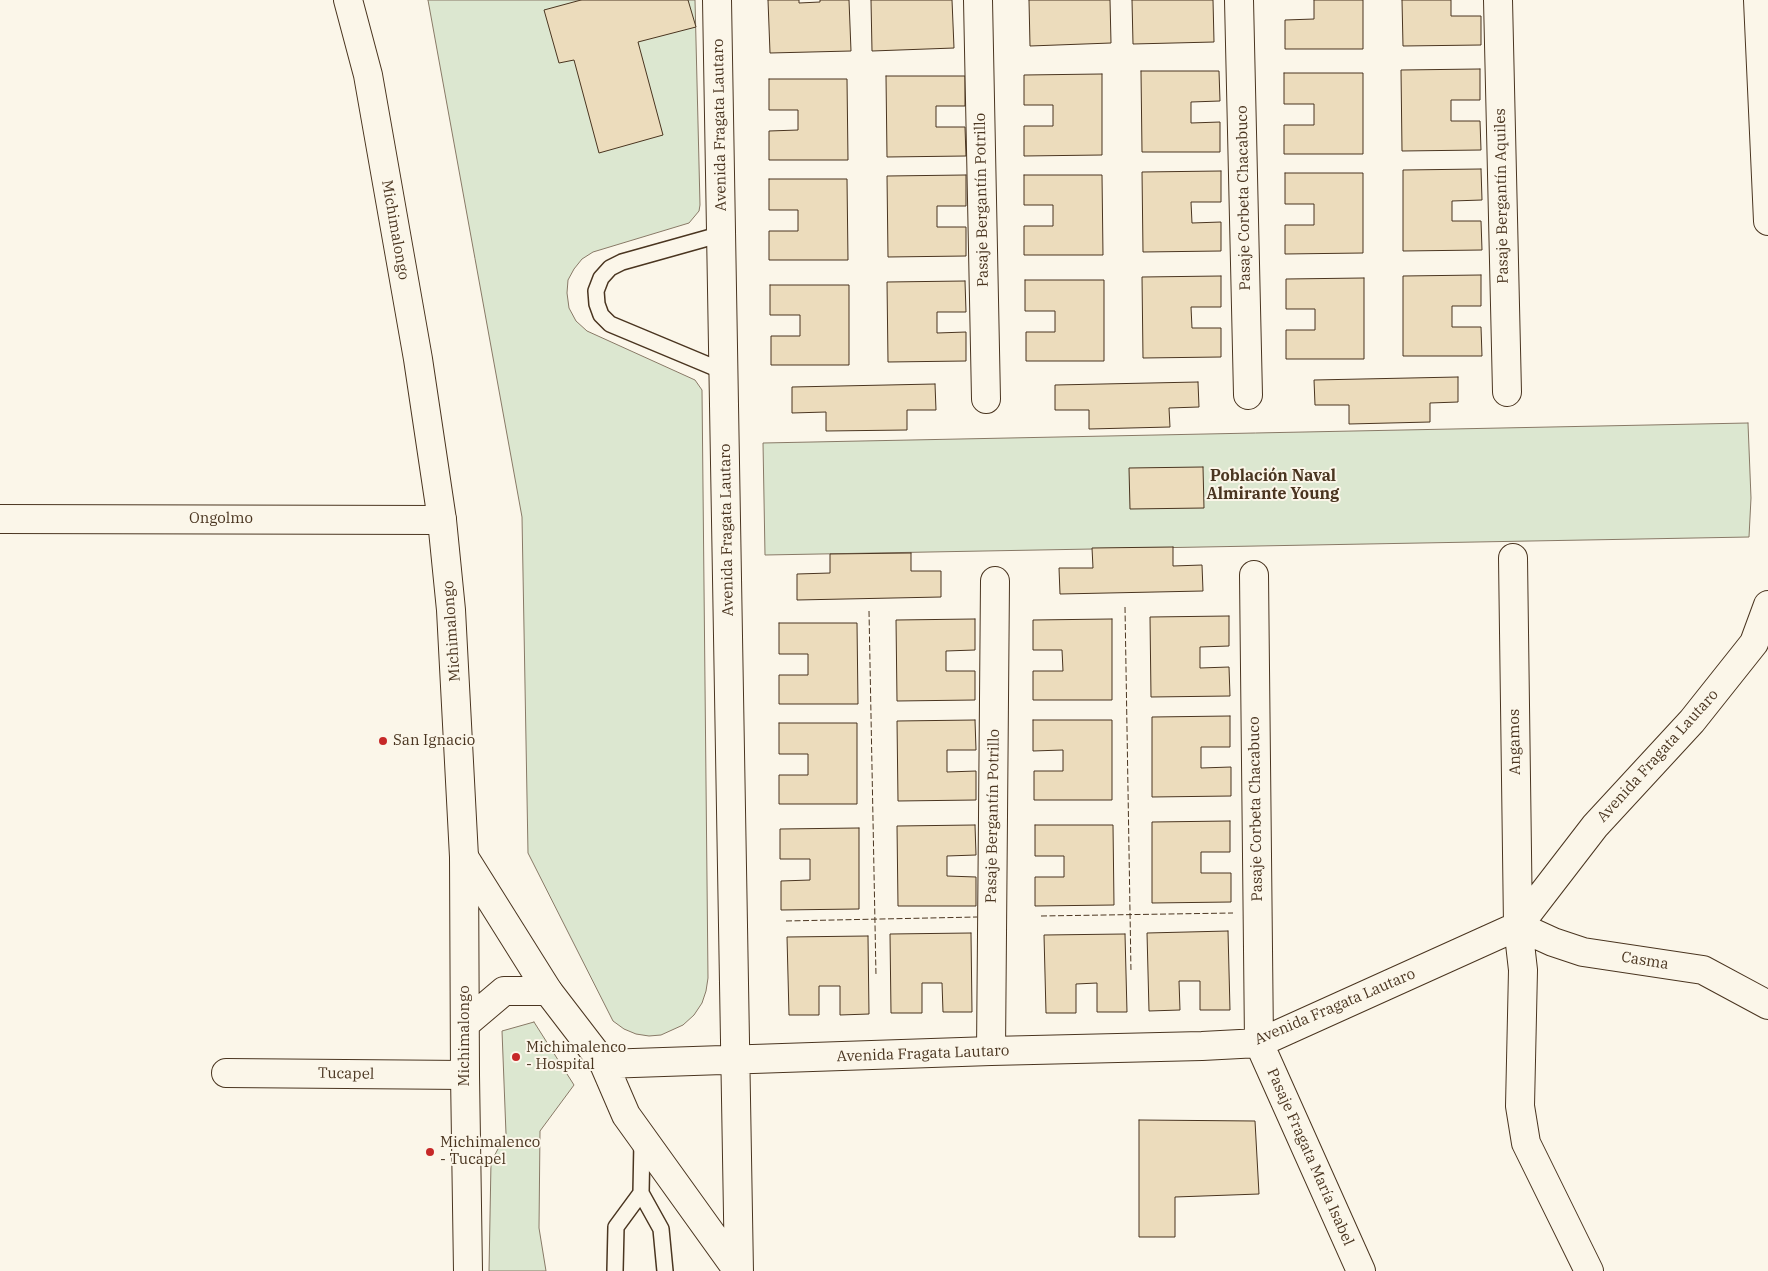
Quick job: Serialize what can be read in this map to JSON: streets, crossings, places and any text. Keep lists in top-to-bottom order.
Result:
{
  "streets": {
    "street": [
      "Avenida Fragata Lautaro",
      "Pasaje Bergantín Aquiles",
      "Pasaje Corbeta Chacabuco",
      "Pasaje Bergantín Potrillo",
      "Michimalongo",
      "Ongolmo",
      "Angamos",
      "Casma",
      "Tucapel",
      "Pasaje Fragata María Isabel"
    ]
  },
  "crossings": [
    ["Avenida Fragata Lautaro", "Pasaje Corbeta Chacabuco"],
    ["Avenida Fragata Lautaro", "Pasaje Bergantín Potrillo"],
    ["Avenida Fragata Lautaro", "Angamos"],
    ["Avenida Fragata Lautaro", "Casma"],
    ["Avenida Fragata Lautaro", "Pasaje Fragata María Isabel"],
    ["Pasaje Corbeta Chacabuco", "Pasaje Fragata María Isabel"],
    ["Michimalongo", "Ongolmo"],
    ["Michimalongo", "Tucapel"],
    ["Angamos", "Casma"]
  ],
  "districts": ["Población Naval Almirante Young"],
  "places": ["San Ignacio", "Michimalenco - Hospital", "Michimalenco - Tucapel"]
}
